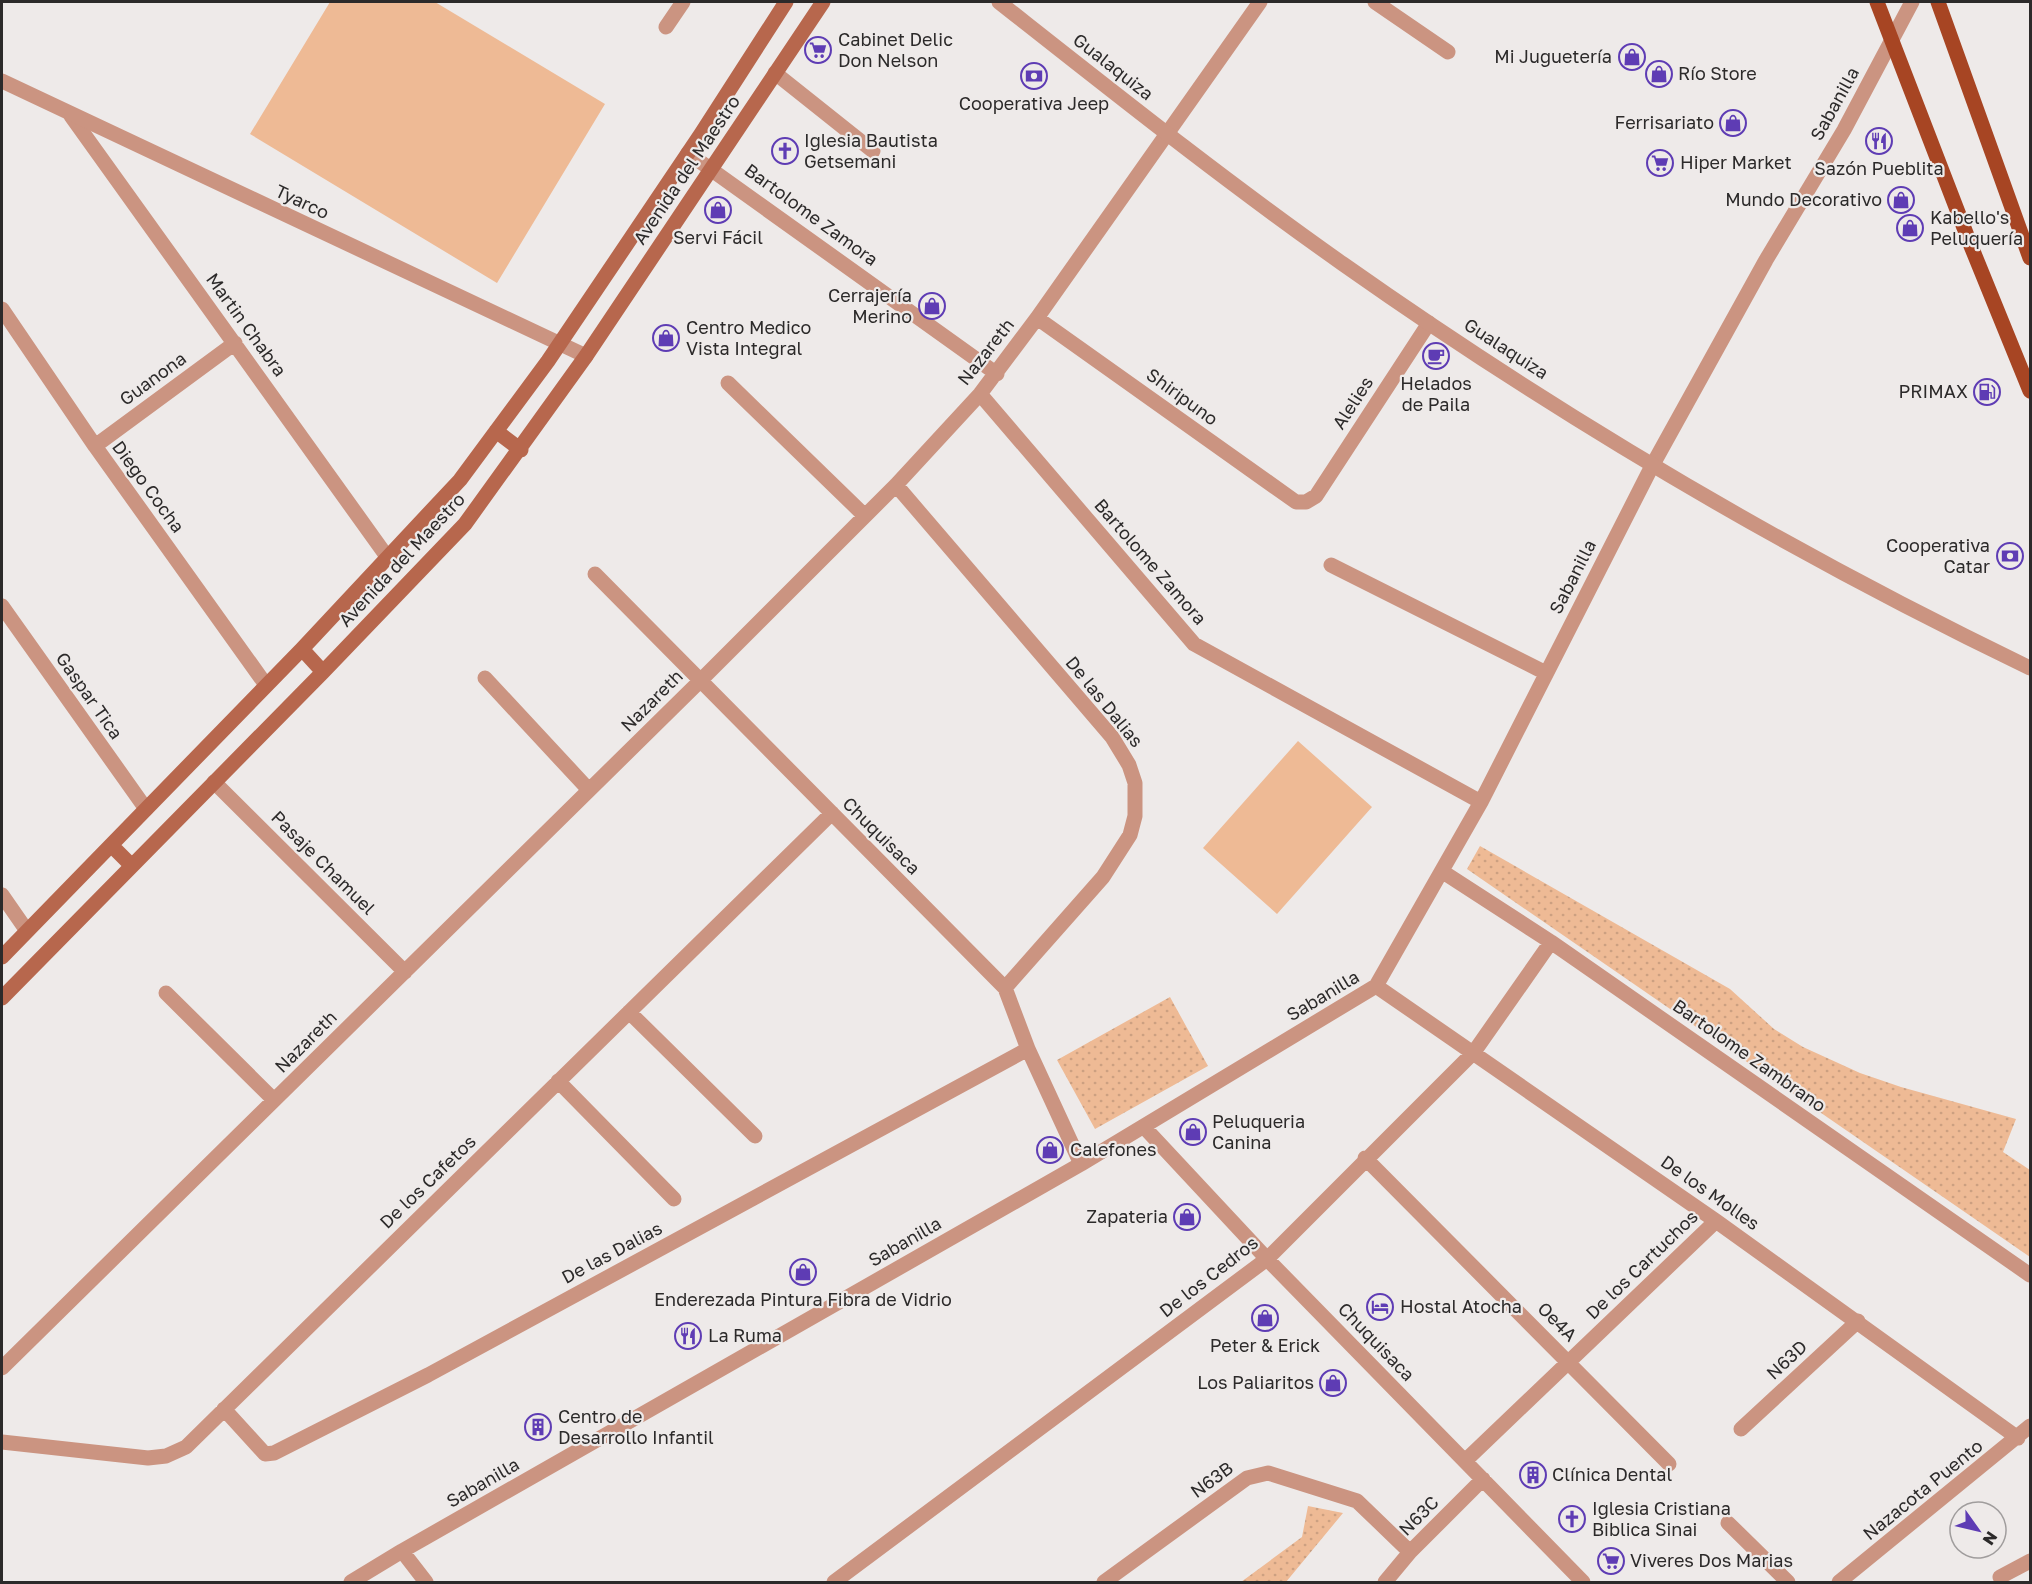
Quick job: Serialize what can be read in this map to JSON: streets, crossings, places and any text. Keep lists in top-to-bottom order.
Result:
{
  "streets": {
    "main road": ["Avenida del Maestro"],
    "street": [
      "Gualaquiza",
      "Sabanilla",
      "Tyarco",
      "Bartolome Zamora",
      "Martin Chabra",
      "Nazareth",
      "Guanona",
      "Shiripuno",
      "Alelies",
      "Diego Cocha",
      "Gaspar Tica",
      "De las Dalias",
      "Chuquisaca",
      "Pasaje Chamuel",
      "Bartolome Zambrano",
      "De los Cafetos",
      "De los Molles",
      "De los Cartuchos",
      "De los Cedros",
      "Oe4A",
      "N63D",
      "N63B",
      "Nazacota Puento",
      "N63C"
    ]
  },
  "crossings": [
    ["Gualaquiza", "Sabanilla"],
    ["Gualaquiza", "Nazareth"],
    ["Gualaquiza", "Alelies"],
    ["Sabanilla", "Bartolome Zamora"],
    ["Sabanilla", "Chuquisaca"],
    ["Sabanilla", "Bartolome Zambrano"],
    ["Sabanilla", "De los Molles"],
    ["Avenida del Maestro", "Tyarco"],
    ["Avenida del Maestro", "Bartolome Zamora"],
    ["Avenida del Maestro", "Martin Chabra"],
    ["Avenida del Maestro", "Diego Cocha"],
    ["Avenida del Maestro", "Gaspar Tica"],
    ["Avenida del Maestro", "Pasaje Chamuel"],
    ["Tyarco", "Martin Chabra"],
    ["Bartolome Zamora", "Nazareth"],
    ["Martin Chabra", "Guanona"],
    ["Nazareth", "Shiripuno"],
    ["Nazareth", "De las Dalias"],
    ["Nazareth", "Chuquisaca"],
    ["Nazareth", "Pasaje Chamuel"],
    ["Guanona", "Diego Cocha"],
    ["Shiripuno", "Alelies"],
    ["De las Dalias", "Chuquisaca"],
    ["De las Dalias", "De los Cafetos"],
    ["Chuquisaca", "De los Cafetos"],
    ["Chuquisaca", "De los Cartuchos"],
    ["Chuquisaca", "De los Cedros"],
    ["Chuquisaca", "N63C"],
    ["Bartolome Zambrano", "De los Cedros"],
    ["De los Molles", "De los Cartuchos"],
    ["De los Molles", "De los Cedros"],
    ["De los Molles", "N63D"],
    ["De los Molles", "Nazacota Puento"],
    ["De los Cartuchos", "Oe4A"],
    ["De los Cedros", "Oe4A"],
    ["N63B", "N63C"]
  ],
  "places": {
    "supermarket": ["Cabinet Delic Don Nelson", "Hiper Market", "Viveres Dos Marias"],
    "shop": [
      "Mi Juguetería",
      "Río Store",
      "Ferrisariato",
      "Mundo Decorativo",
      "Servi Fácil",
      "Kabello's Peluquería",
      "Cerrajería Merino",
      "Centro Medico Vista Integral",
      "Peluqueria Canina",
      "Calefones",
      "Zapateria",
      "Enderezada Pintura Fibra de Vidrio",
      "Peter & Erick",
      "Los Paliaritos"
    ],
    "bank": ["Cooperativa Jeep", "Cooperativa Catar"],
    "restaurant": ["Sazón Pueblita", "La Ruma"],
    "church": ["Iglesia Bautista Getsemani", "Iglesia Cristiana Biblica Sinai"],
    "cafe": ["Helados de Paila"],
    "fuel station": ["PRIMAX"],
    "hotel": ["Hostal Atocha"],
    "building": ["Centro de Desarrollo Infantil", "Clínica Dental"]
  },
  "north": "bottom right"
}
